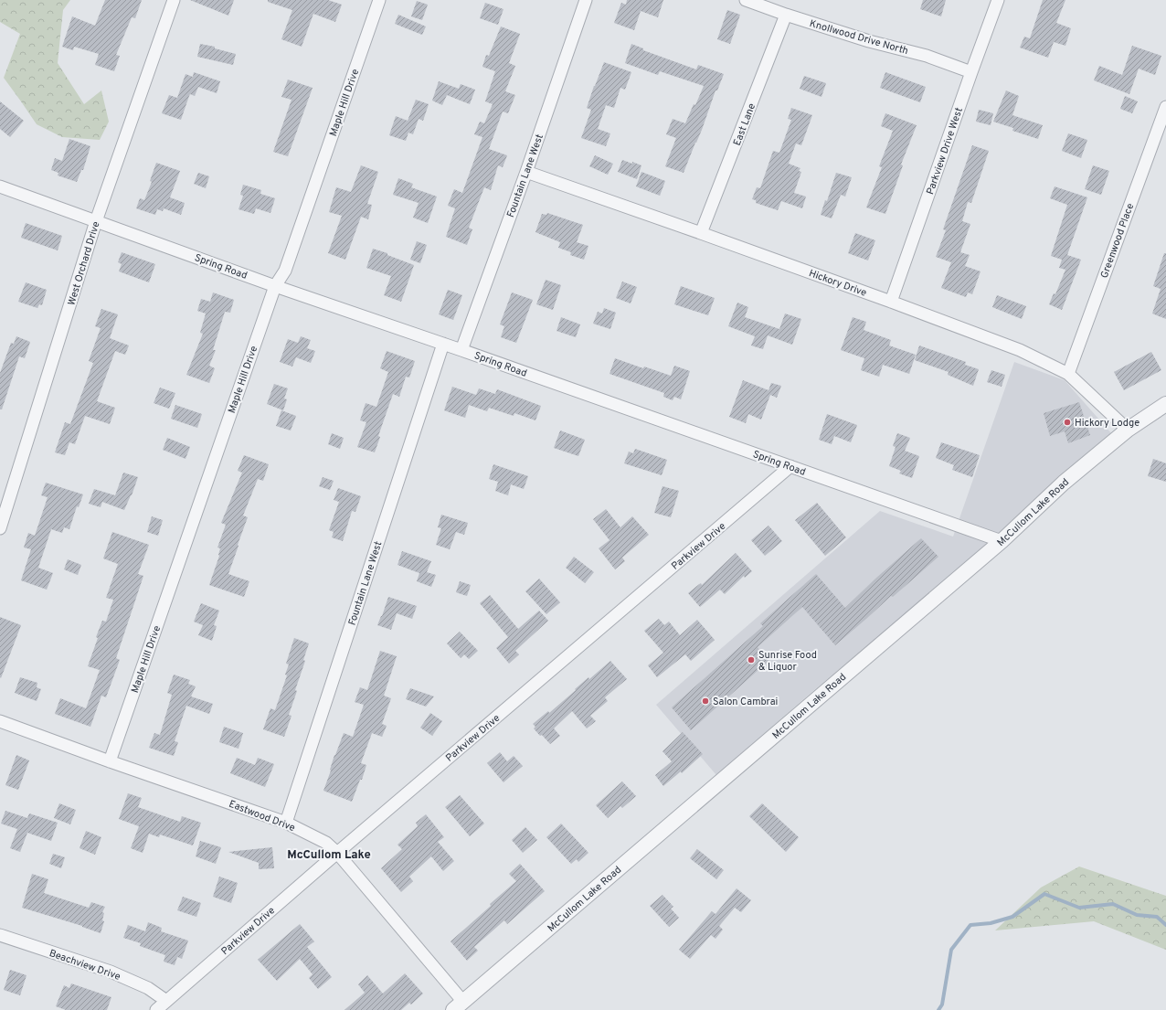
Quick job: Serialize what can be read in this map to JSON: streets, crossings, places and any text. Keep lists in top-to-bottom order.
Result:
{
  "streets": {
    "street": [
      "Knollwood Drive North",
      "Maple Hill Drive",
      "East Lane",
      "Parkview Drive West",
      "Fountain Lane West",
      "Greenwood Place",
      "West Orchard Drive",
      "Spring Road",
      "Hickory Drive",
      "McCullom Lake Road",
      "Parkview Drive",
      "Eastwood Drive",
      "Beachview Drive"
    ]
  },
  "crossings": [
    ["Knollwood Drive North", "East Lane"],
    ["Knollwood Drive North", "Parkview Drive West"],
    ["Maple Hill Drive", "Spring Road"],
    ["Maple Hill Drive", "Eastwood Drive"],
    ["East Lane", "Hickory Drive"],
    ["Parkview Drive West", "Hickory Drive"],
    ["Fountain Lane West", "Spring Road"],
    ["Fountain Lane West", "Hickory Drive"],
    ["Fountain Lane West", "Eastwood Drive"],
    ["Greenwood Place", "Hickory Drive"],
    ["West Orchard Drive", "Spring Road"],
    ["Spring Road", "McCullom Lake Road"],
    ["Spring Road", "Parkview Drive"],
    ["Hickory Drive", "McCullom Lake Road"],
    ["McCullom Lake Road", "Eastwood Drive"],
    ["Parkview Drive", "Eastwood Drive"],
    ["Parkview Drive", "Beachview Drive"]
  ],
  "districts": ["McCullom Lake"],
  "places": ["Hickory Lodge", "Sunrise Food & Liquor", "Salon Cambrai"]
}
